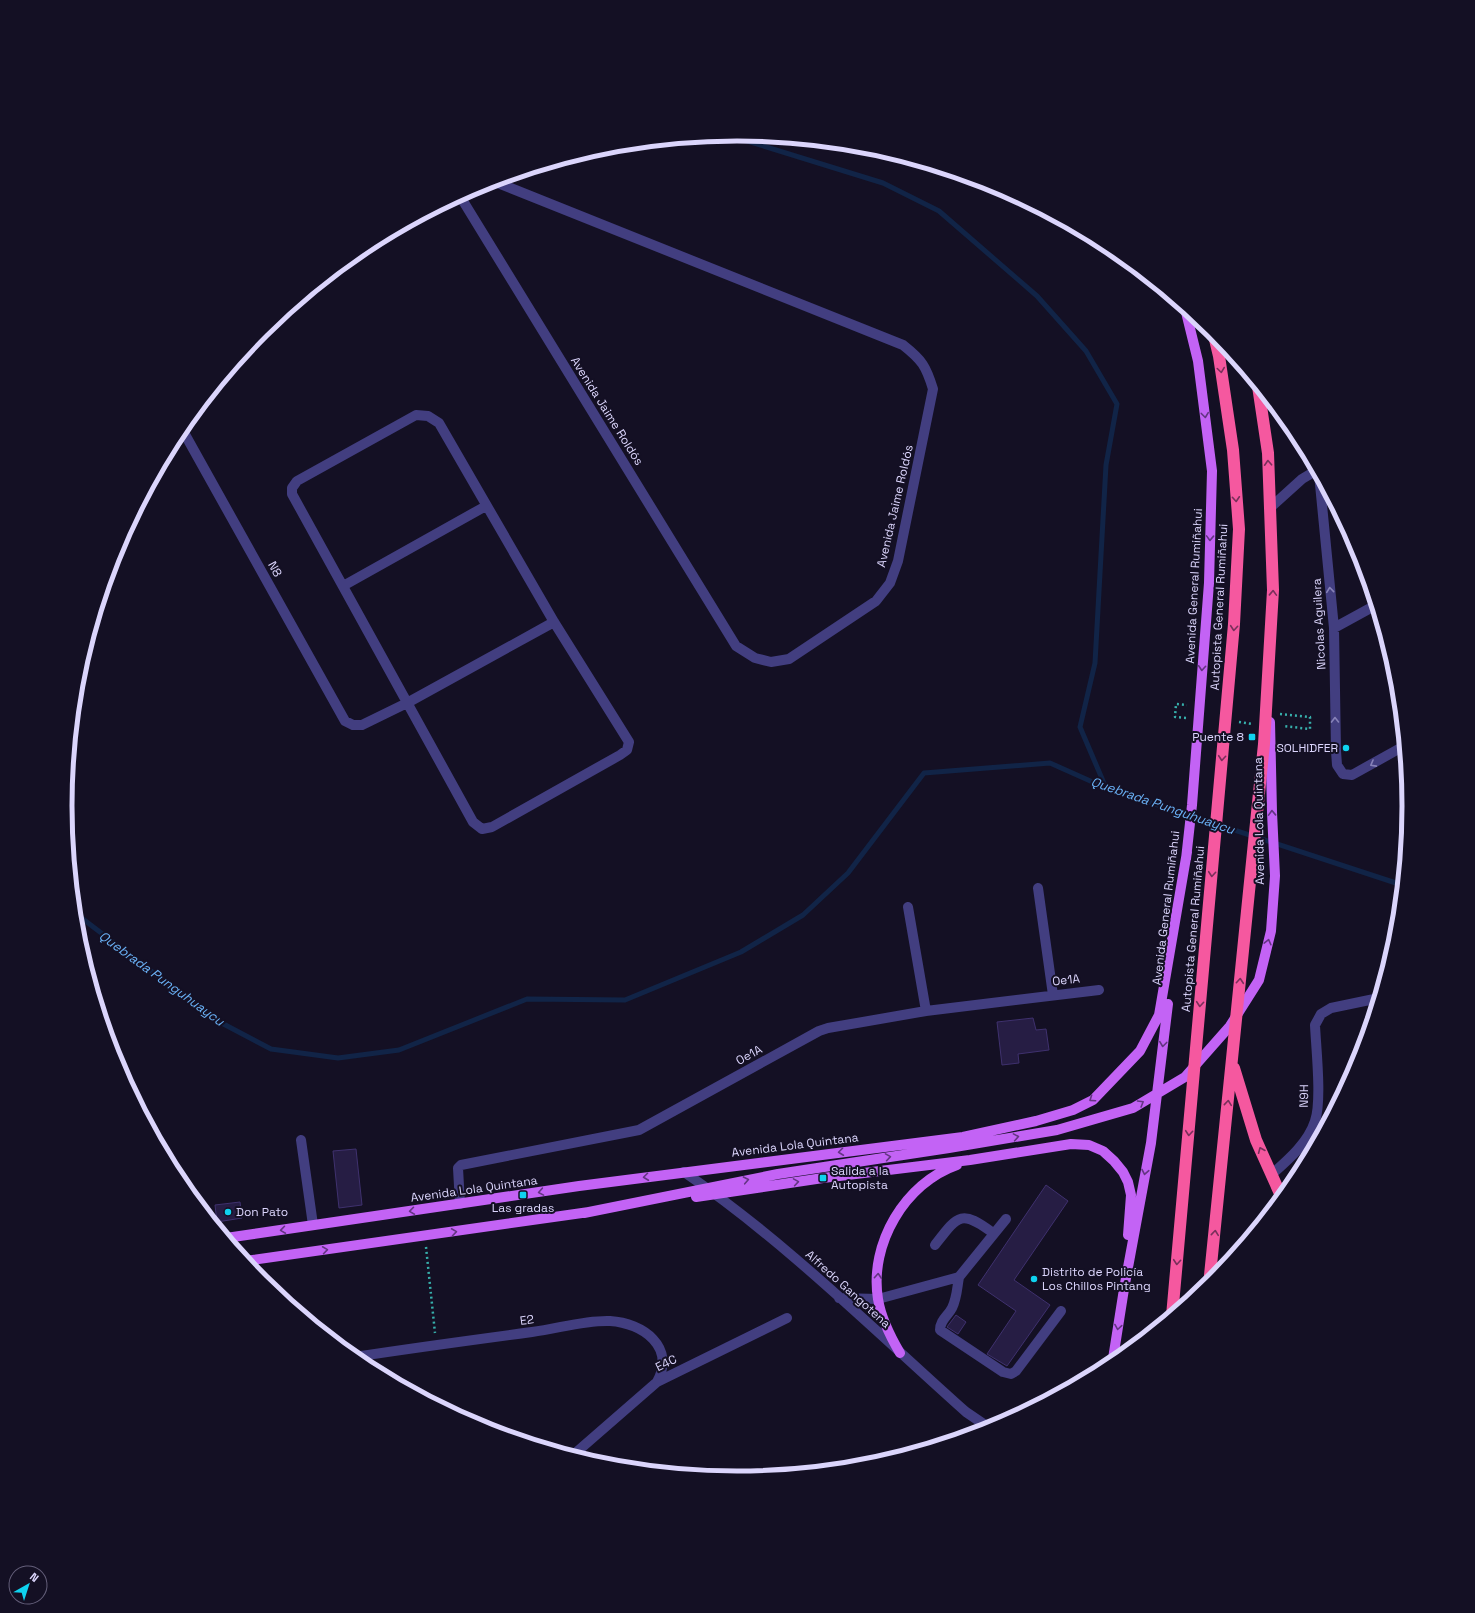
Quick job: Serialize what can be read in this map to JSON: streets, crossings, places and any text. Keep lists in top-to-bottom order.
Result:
{
  "streets": {
    "highway": ["Autopista General Rumiñahui"],
    "main road": ["Avenida General Rumiñahui", "Avenida Lola Quintana"],
    "street": [
      "Avenida Jaime Roldós",
      "N8",
      "Nicolas Aguilera",
      "Oe1A",
      "N9H",
      "Alfredo Gangotena",
      "E2",
      "E4C"
    ]
  },
  "crossings": [
    ["Avenida General Rumiñahui", "Avenida Lola Quintana"],
    ["Avenida Lola Quintana", "Oe1A"],
    ["Avenida Lola Quintana", "Alfredo Gangotena"],
    ["E2", "E4C"]
  ],
  "one_way": ["Avenida General Rumiñahui"],
  "water": ["Quebrada Punguhuaycu"],
  "places": {
    "transit": ["Puente 8", "Salida a la Autopista", "Las gradas"],
    "other": ["SOLHIDFER", "Don Pato", "Distrito de Policía Los Chillos Pintang"]
  },
  "north": "top right"
}
